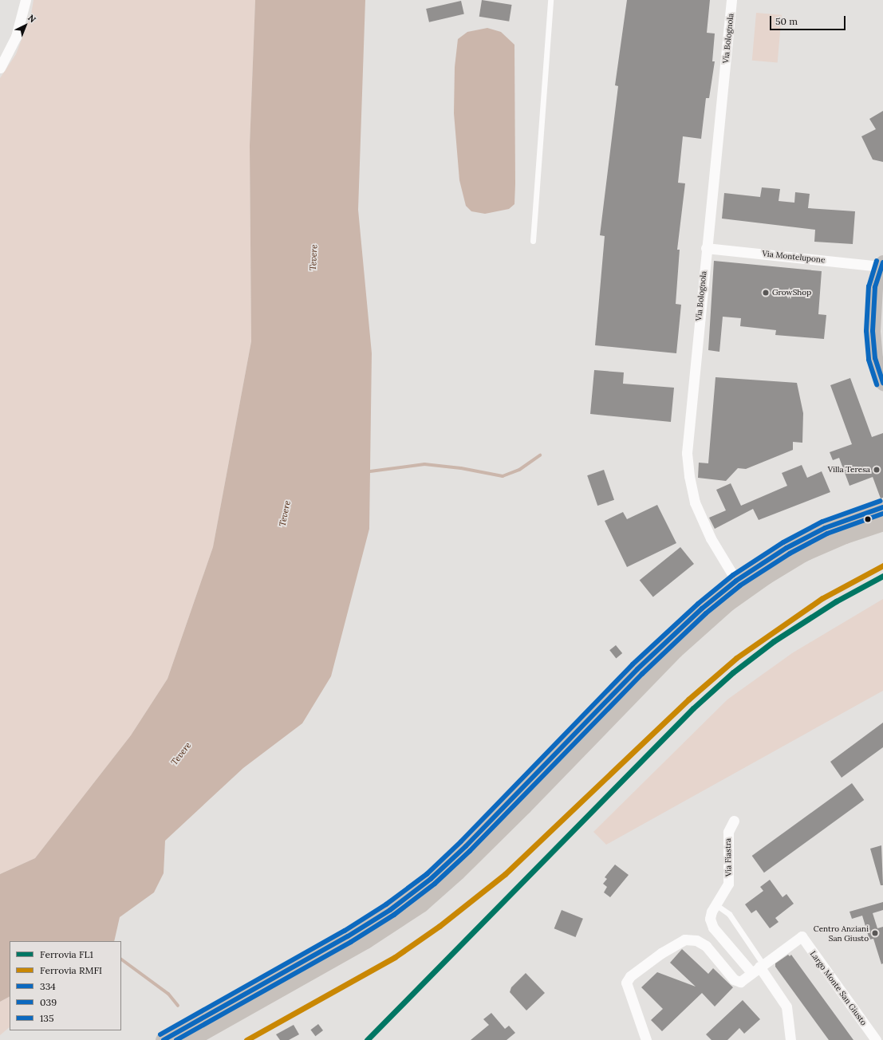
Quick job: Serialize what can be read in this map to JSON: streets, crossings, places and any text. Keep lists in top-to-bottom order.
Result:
{
  "streets": {
    "street": [
      "Via Bolognola",
      "Via Montelupone",
      "Via Fiastra",
      "Largo Monte San Giusto"
    ]
  },
  "crossings": [
    ["Via Bolognola", "Via Montelupone"],
    ["Via Fiastra", "Largo Monte San Giusto"]
  ],
  "water": ["Tevere"],
  "places": ["GrowShop", "Villa Teresa", "Centro Anziani San Giusto"],
  "lines": [
    "transit line 039",
    "transit line 334",
    "transit line 135",
    "rail line RMFI",
    "rail line FL1"
  ],
  "legend": [
    "Ferrovia FL1",
    "Ferrovia RMFI",
    "334",
    "039",
    "135"
  ],
  "scale_bar": "50 m",
  "north": "top right"
}
